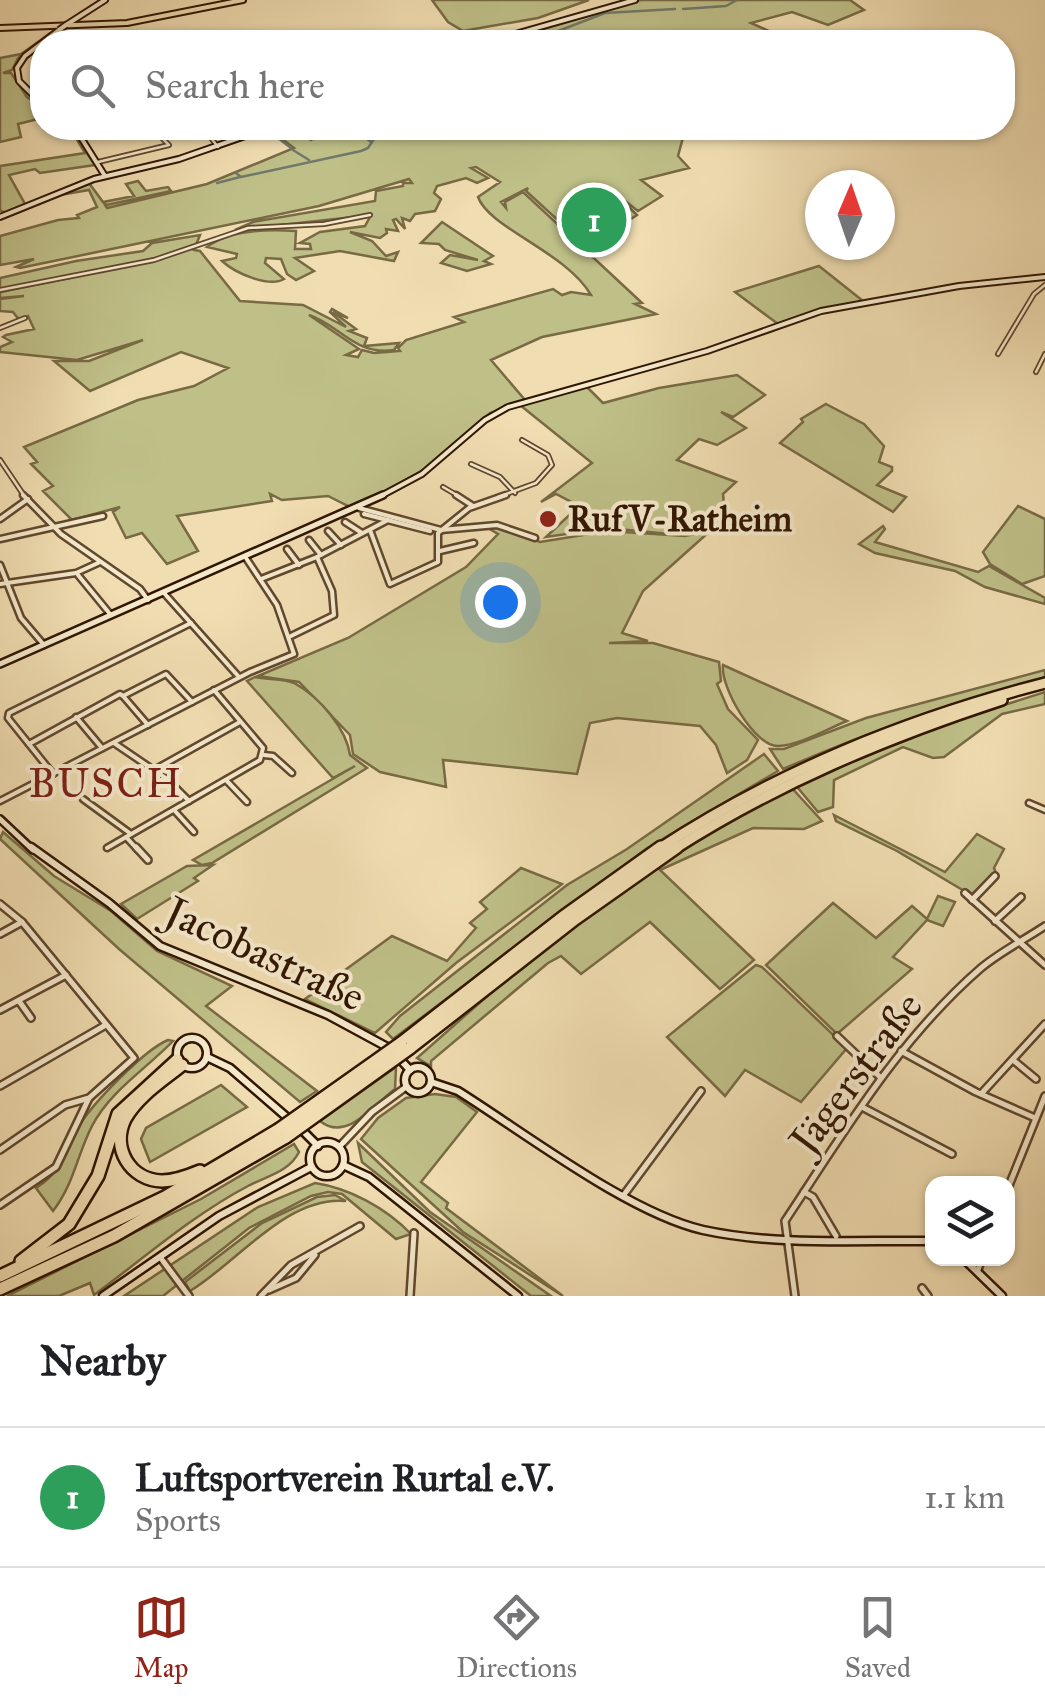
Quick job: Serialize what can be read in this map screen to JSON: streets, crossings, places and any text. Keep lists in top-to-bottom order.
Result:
{
  "streets": {
    "main road": ["Jacobastraße"],
    "street": ["Jägerstraße"]
  },
  "districts": ["BUSCH"],
  "places": ["RufV-Ratheim"],
  "north": "top",
  "page": {
    "search": "Search here",
    "pins": "1",
    "heading": "Nearby",
    "list": [
      {
        "mark": "1",
        "name": "Luftsportverein Rurtal e.V.",
        "note": "Sports",
        "value": "1.1 km"
      }
    ],
    "nav": ["Map", "Directions", "Saved"]
  }
}
